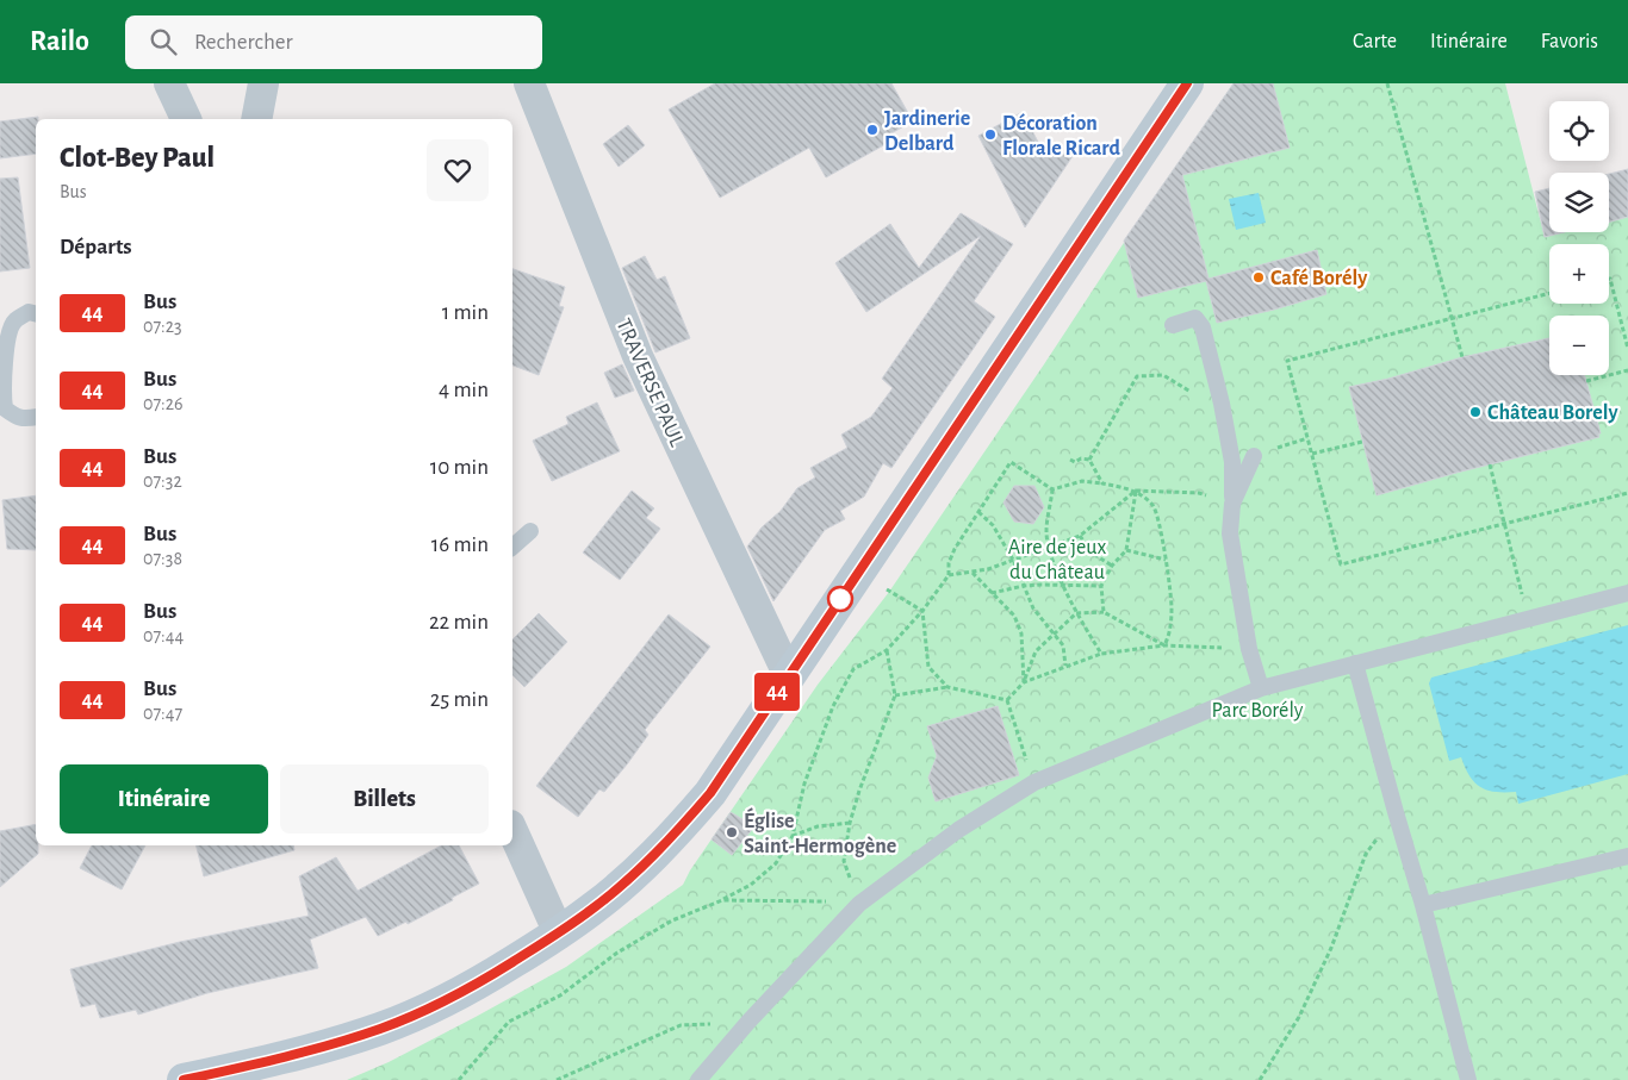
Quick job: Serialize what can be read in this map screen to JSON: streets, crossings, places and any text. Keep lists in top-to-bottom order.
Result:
{
  "streets": {
    "street": ["TRAVERSE PAUL"]
  },
  "parks": ["Aire de jeux du Château", "Parc Borély"],
  "places": [
    "Jardinerie Delbard",
    "Décoration Florale Ricard",
    "Café Borély",
    "Château Borely",
    "Église Saint-Hermogène"
  ],
  "lines": ["bus line 44"],
  "page": {
    "header": "Railo",
    "search": "Rechercher",
    "nav": ["Carte", "Itinéraire", "Favoris"],
    "on_map": "44",
    "map_buttons": ["+", "−"],
    "heading": [
      ["Clot-Bey Paul", "Bus"],
      "Départs"
    ],
    "list": [
      {
        "mark": "44",
        "name": "Bus",
        "note": "07:23",
        "value": "1 min"
      },
      {
        "mark": "44",
        "name": "Bus",
        "note": "07:26",
        "value": "4 min"
      },
      {
        "mark": "44",
        "name": "Bus",
        "note": "07:32",
        "value": "10 min"
      },
      {
        "mark": "44",
        "name": "Bus",
        "note": "07:38",
        "value": "16 min"
      },
      {
        "mark": "44",
        "name": "Bus",
        "note": "07:44",
        "value": "22 min"
      },
      {
        "mark": "44",
        "name": "Bus",
        "note": "07:47",
        "value": "25 min"
      }
    ],
    "buttons": ["Itinéraire", "Billets"]
  }
}
